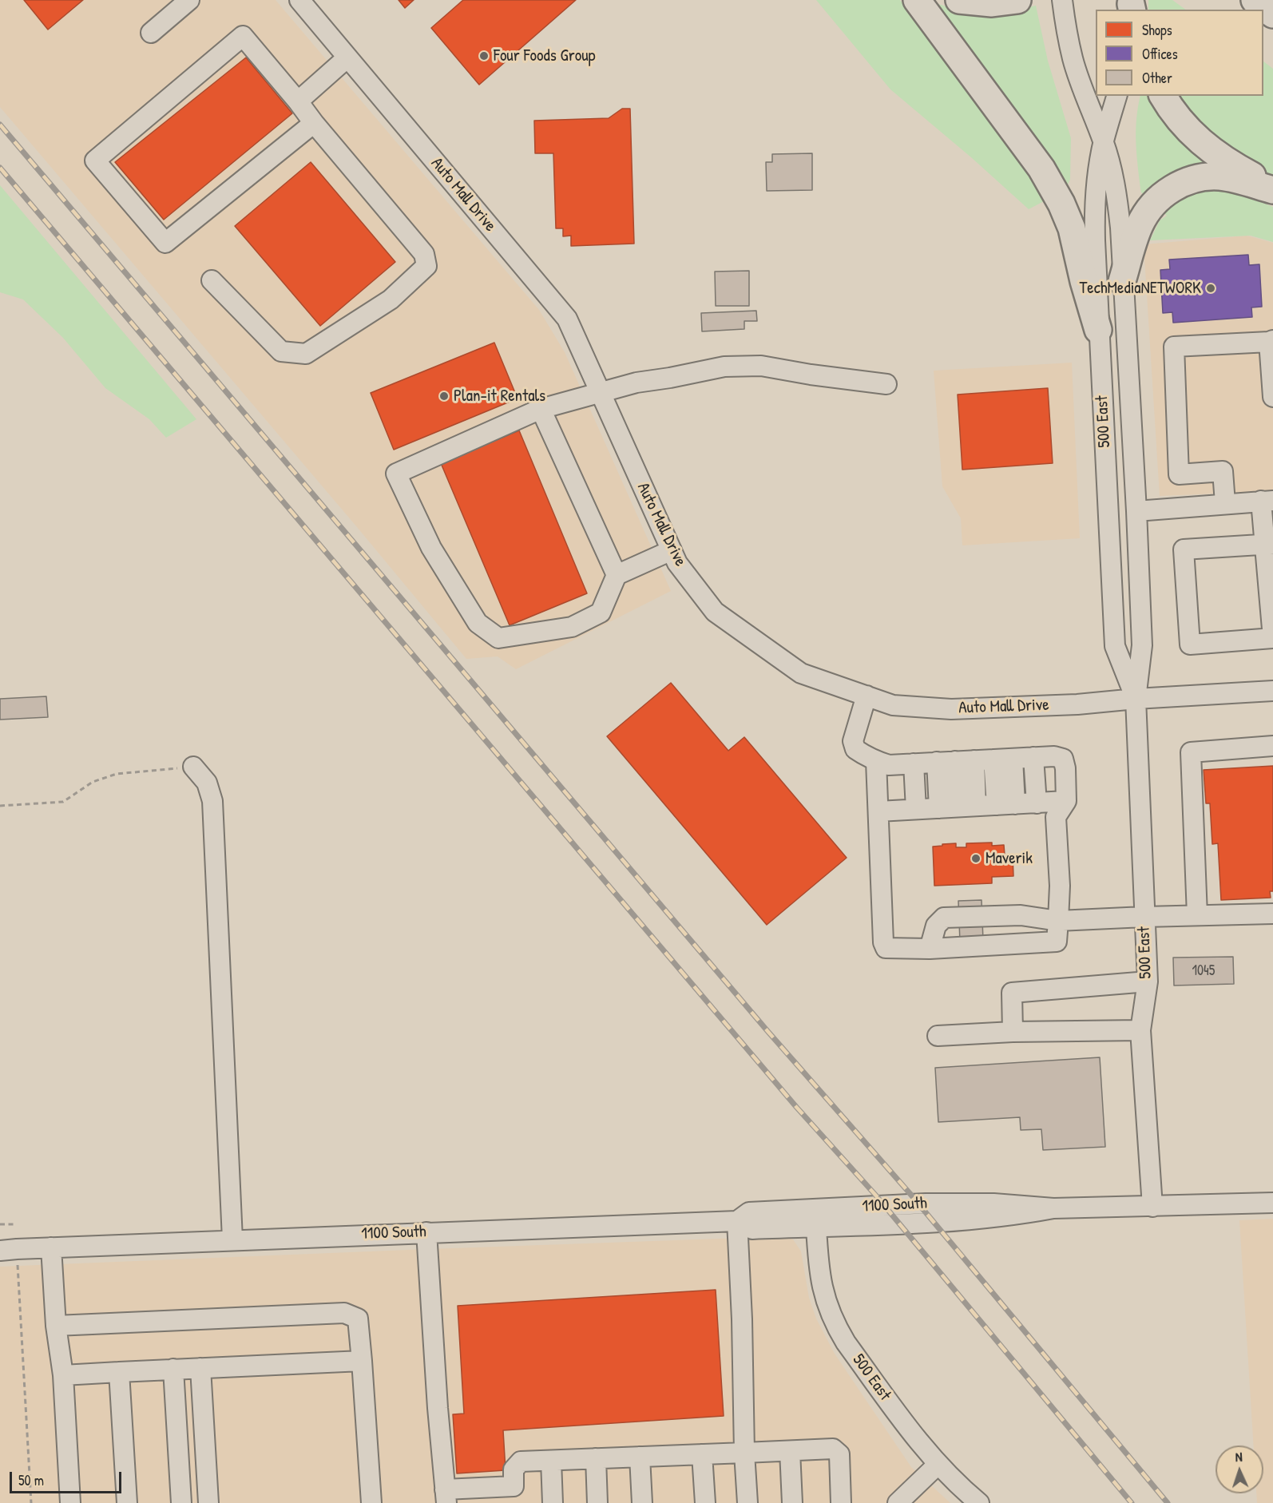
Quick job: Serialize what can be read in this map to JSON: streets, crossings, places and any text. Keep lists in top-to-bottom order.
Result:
{
  "streets": {
    "street": ["Auto Mall Drive", "500 East", "1100 South"]
  },
  "crossings": [
    ["Auto Mall Drive", "500 East"],
    ["500 East", "1100 South"]
  ],
  "places": [
    "Four Foods Group",
    "TechMediaNETWORK",
    "Plan-it Rentals",
    "Maverik"
  ],
  "house_numbers": ["1045"],
  "legend": ["Shops", "Offices", "Other"],
  "scale_bar": "50 m",
  "north": "top"
}
